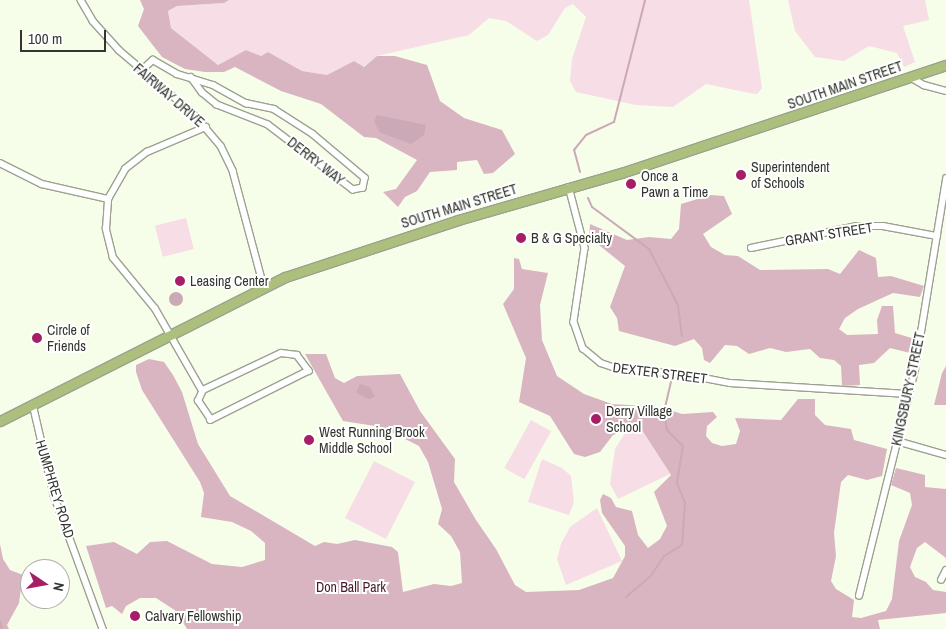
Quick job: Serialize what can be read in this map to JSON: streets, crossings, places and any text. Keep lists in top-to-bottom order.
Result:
{
  "streets": {
    "main road": ["SOUTH MAIN STREET"],
    "street": [
      "FAIRWAY DRIVE",
      "DERRY WAY",
      "GRANT STREET",
      "DEXTER STREET",
      "KINGSBURY STREET",
      "HUMPHREY ROAD"
    ]
  },
  "crossings": [
    ["SOUTH MAIN STREET", "FAIRWAY DRIVE"],
    ["SOUTH MAIN STREET", "DEXTER STREET"],
    ["SOUTH MAIN STREET", "HUMPHREY ROAD"],
    ["FAIRWAY DRIVE", "DERRY WAY"],
    ["GRANT STREET", "KINGSBURY STREET"],
    ["DEXTER STREET", "KINGSBURY STREET"]
  ],
  "parks": ["Don Ball Park"],
  "places": [
    "Superintendent of Schools",
    "Once a Pawn a Time",
    "B & G Specialty",
    "Leasing Center",
    "Circle of Friends",
    "Derry Village School",
    "West Running Brook Middle School",
    "Calvary Fellowship"
  ],
  "scale_bar": "100 m",
  "north": "right"
}
